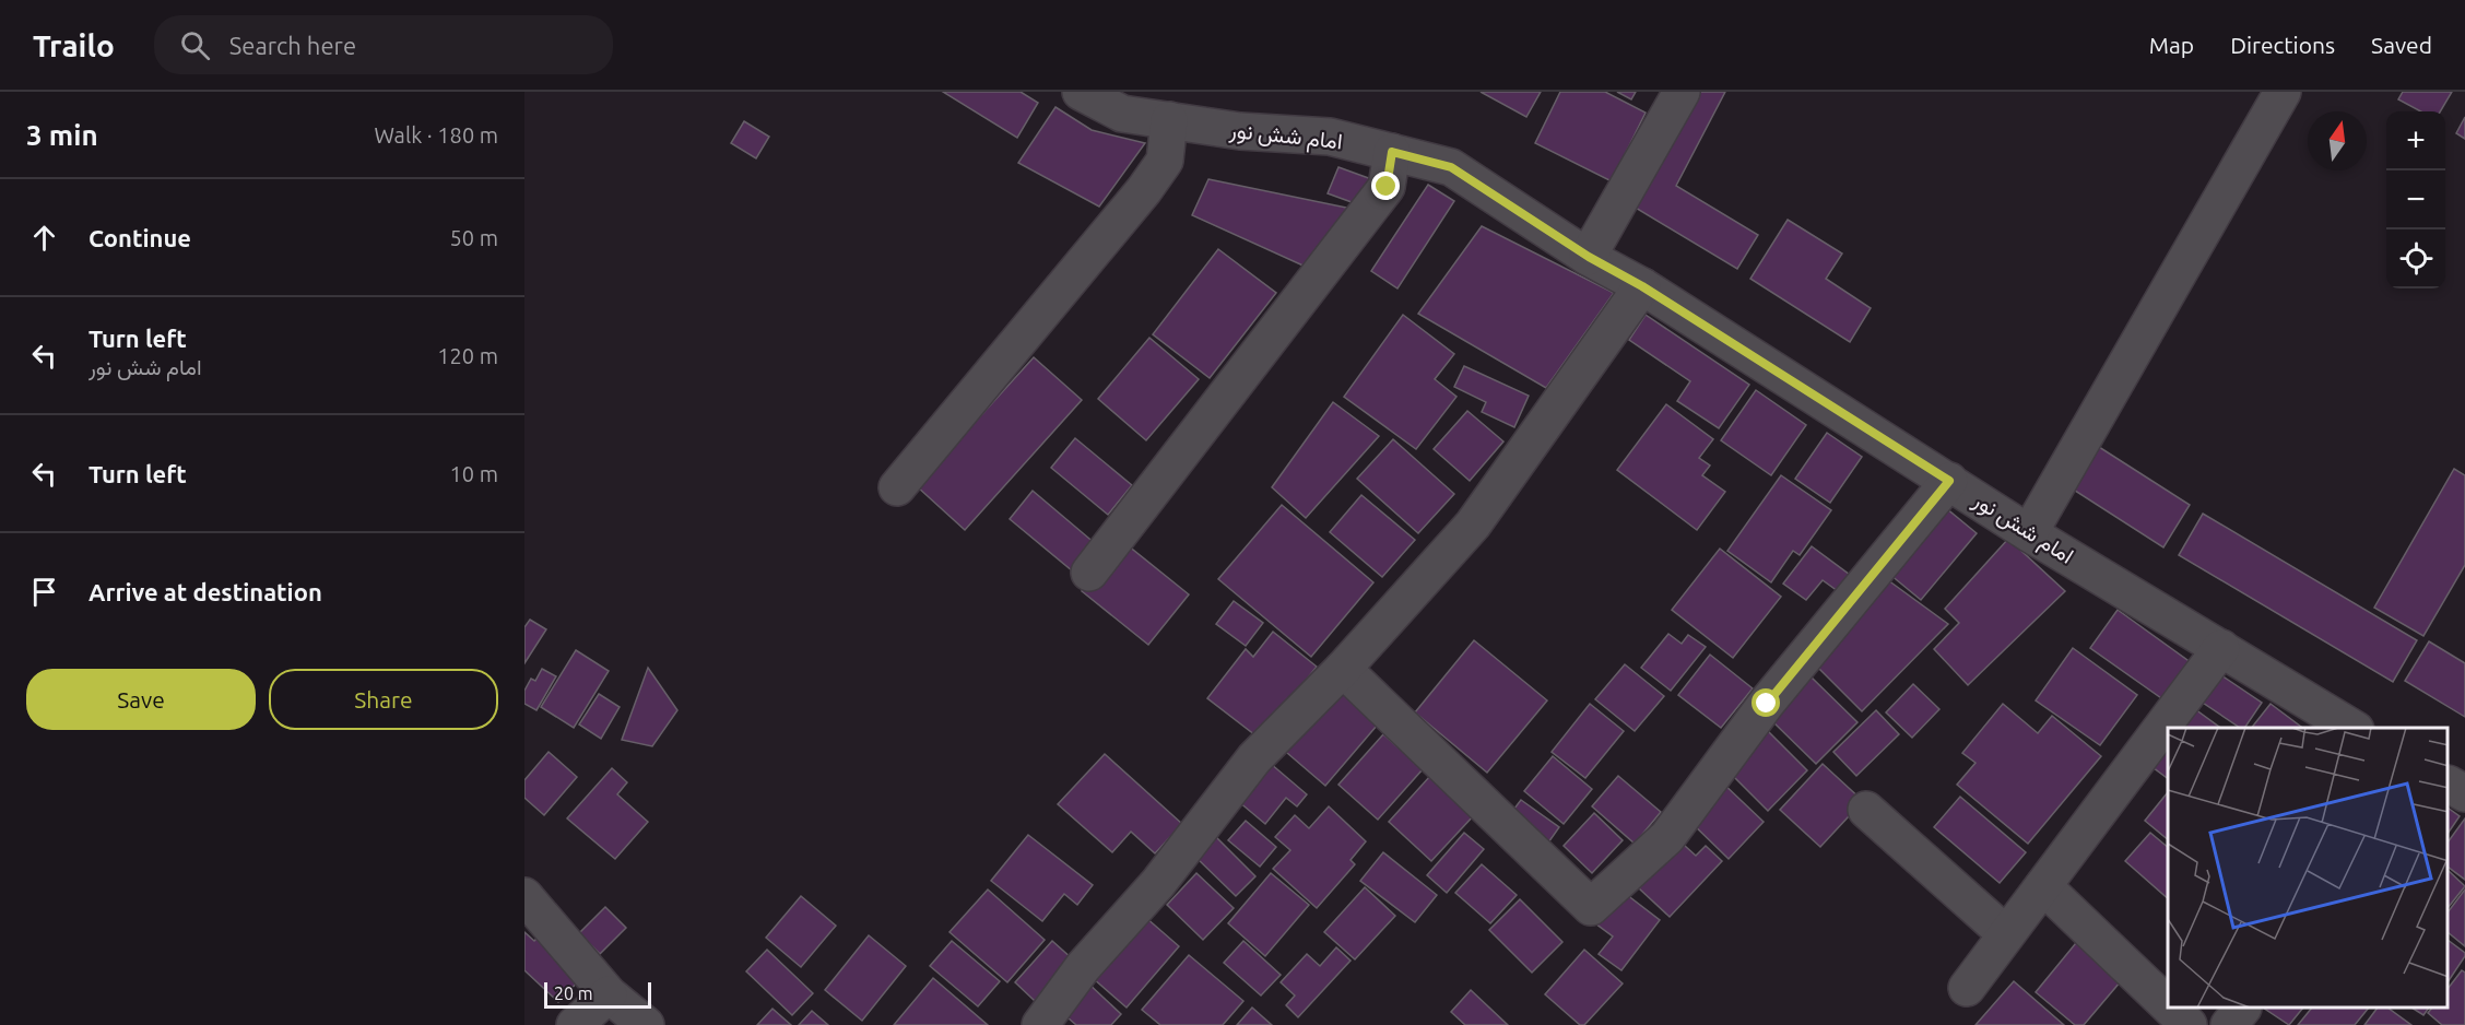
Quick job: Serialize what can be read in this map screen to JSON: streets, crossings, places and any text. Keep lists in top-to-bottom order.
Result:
{
  "streets": {
    "street": ["امام شش نور"]
  },
  "scale_bar": "20 m",
  "north": "top",
  "page": {
    "header": "Trailo",
    "search": "Search here",
    "nav": ["Map", "Directions", "Saved"],
    "heading": ["3 min", "Walk · 180 m"],
    "map_buttons": ["+", "−"],
    "list": [
      ["Continue", "50 m"],
      ["Turn left", "امام شش نور", "120 m"],
      ["Turn left", "10 m"],
      "Arrive at destination"
    ],
    "buttons": ["Save", "Share"],
    "scale": "20 m"
  }
}
